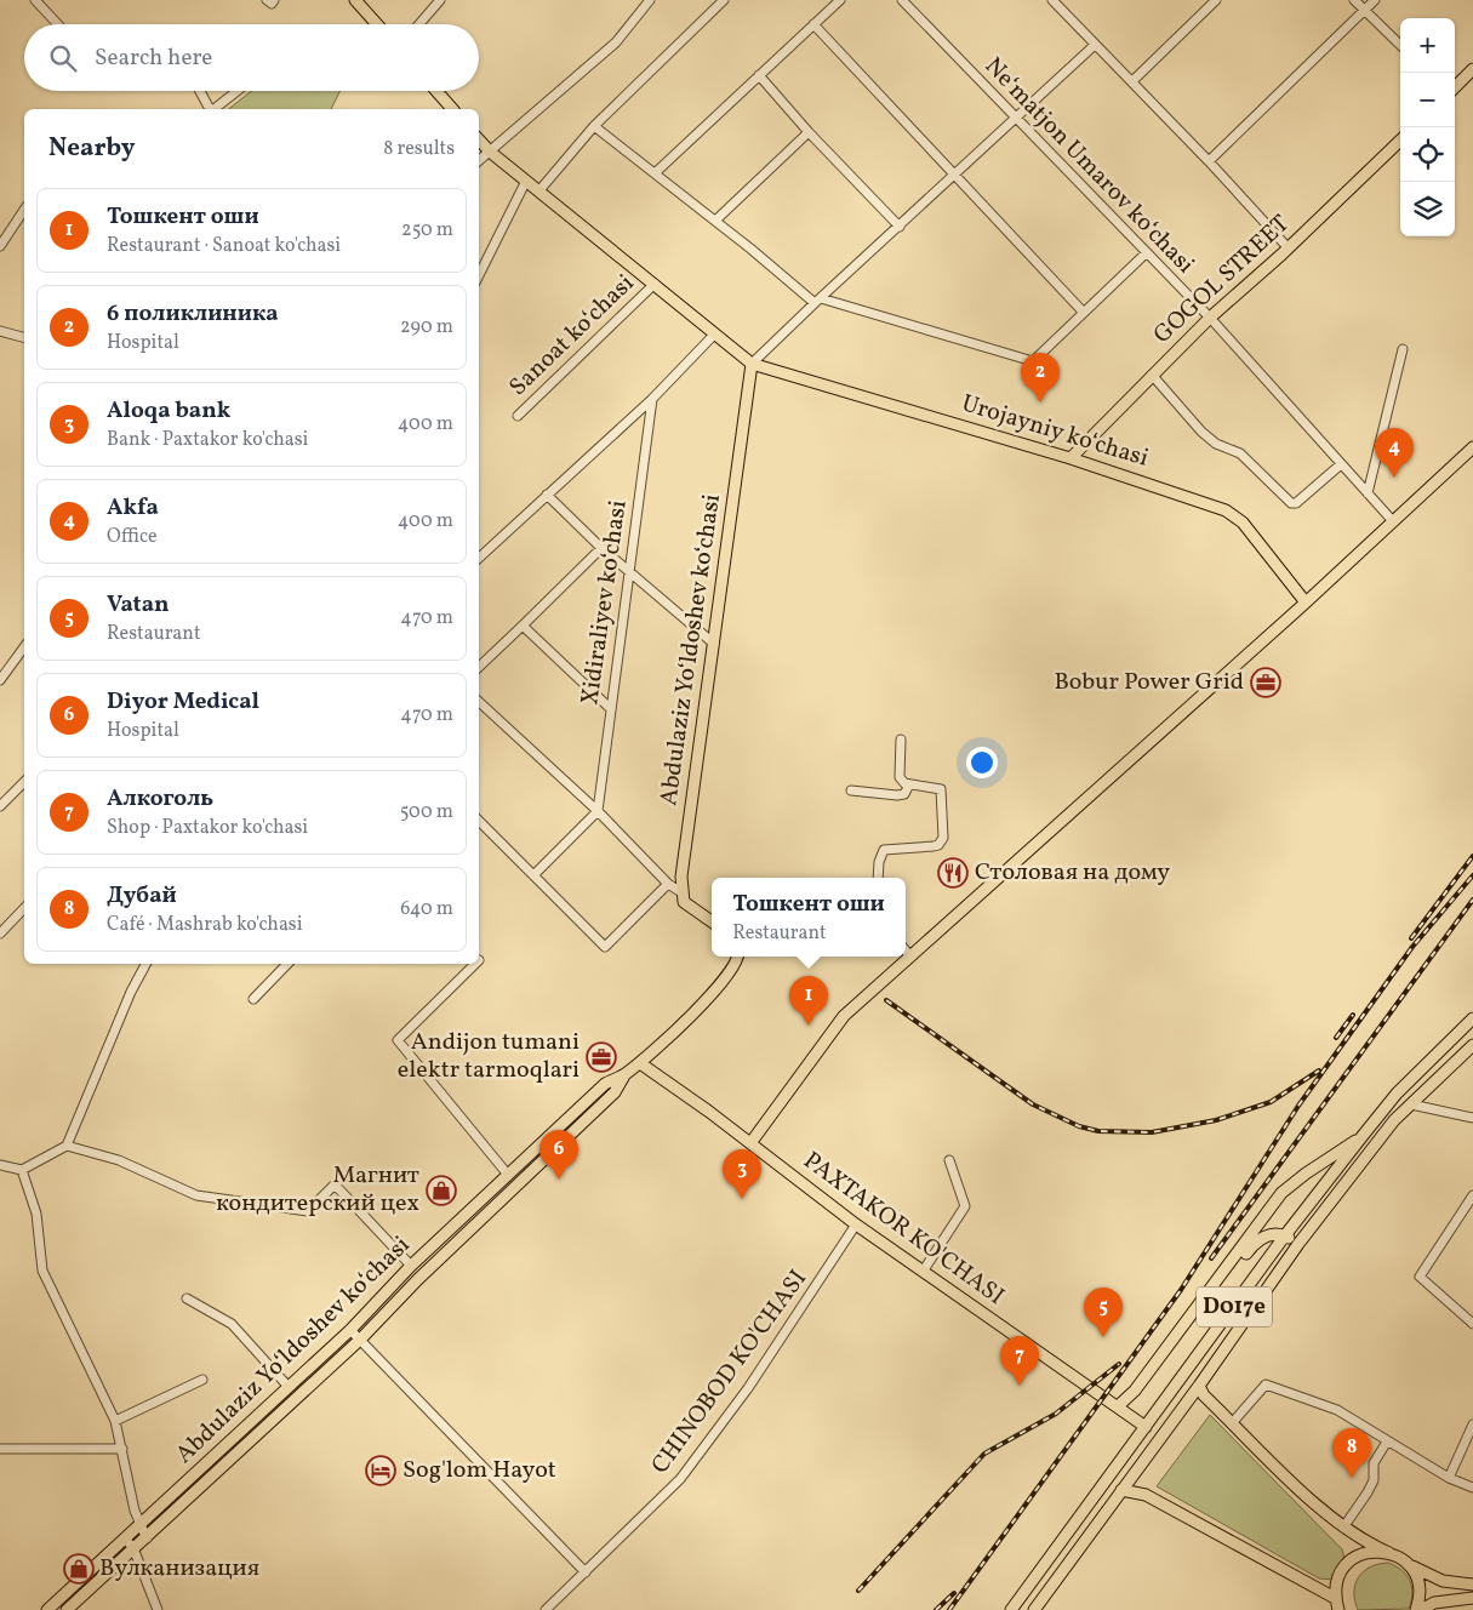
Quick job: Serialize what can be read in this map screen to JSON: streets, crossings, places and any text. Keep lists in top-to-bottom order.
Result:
{
  "streets": {
    "main road": [
      "GOGOL STREET",
      "Urоjayniy koʻchasi",
      "Abdulaziz Yoʻldoshev koʻchasi",
      "PAXTAKOR KO'CHASI",
      "D017e"
    ],
    "street": [
      "Neʻmatjon Umarov koʻchasi",
      "Sanoat koʻchasi",
      "Xidiraliyev koʻchasi",
      "CHINOBOD KO'CHASI"
    ]
  },
  "crossings": [
    ["Neʻmatjon Umarov koʻchasi", "GOGOL STREET"],
    ["GOGOL STREET", "Urоjayniy koʻchasi"],
    ["Urоjayniy koʻchasi", "Abdulaziz Yoʻldoshev koʻchasi"],
    ["Abdulaziz Yoʻldoshev koʻchasi", "PAXTAKOR KO'CHASI"],
    ["PAXTAKOR KO'CHASI", "D017e"],
    ["PAXTAKOR KO'CHASI", "CHINOBOD KO'CHASI"]
  ],
  "places": {
    "office": ["Bobur Power Grid", "Andijon tumani elektr tarmoqlari"],
    "restaurant": ["Столовая на дому"],
    "shop": ["Магнит кондитерский цех", "Вулканизация"],
    "hotel": ["Sog'lom Hayot"]
  },
  "page": {
    "map_buttons": ["+", "−"],
    "search": "Search here",
    "heading": ["Nearby", "8 results"],
    "list": [
      {
        "mark": "1",
        "name": "Тошкент оши",
        "note": "Restaurant · Sanoat ko'chasi",
        "value": "250 m"
      },
      {
        "mark": "2",
        "name": "6 поликлиника",
        "note": "Hospital",
        "value": "290 m"
      },
      {
        "mark": "3",
        "name": "Aloqa bank",
        "note": "Bank · Paxtakor ko'chasi",
        "value": "400 m"
      },
      {
        "mark": "4",
        "name": "Akfa",
        "note": "Office",
        "value": "400 m"
      },
      {
        "mark": "5",
        "name": "Vatan",
        "note": "Restaurant",
        "value": "470 m"
      },
      {
        "mark": "6",
        "name": "Diyor Medical",
        "note": "Hospital",
        "value": "470 m"
      },
      {
        "mark": "7",
        "name": "Алкоголь",
        "note": "Shop · Paxtakor ko'chasi",
        "value": "500 m"
      },
      {
        "mark": "8",
        "name": "Дубай",
        "note": "Café · Mashrab ko'chasi",
        "value": "640 m"
      }
    ],
    "pins": [
      "2",
      "4",
      "1",
      "6",
      "3",
      "5",
      "7",
      "8"
    ],
    "popup": ["Тошкент оши", "Restaurant"]
  }
}
